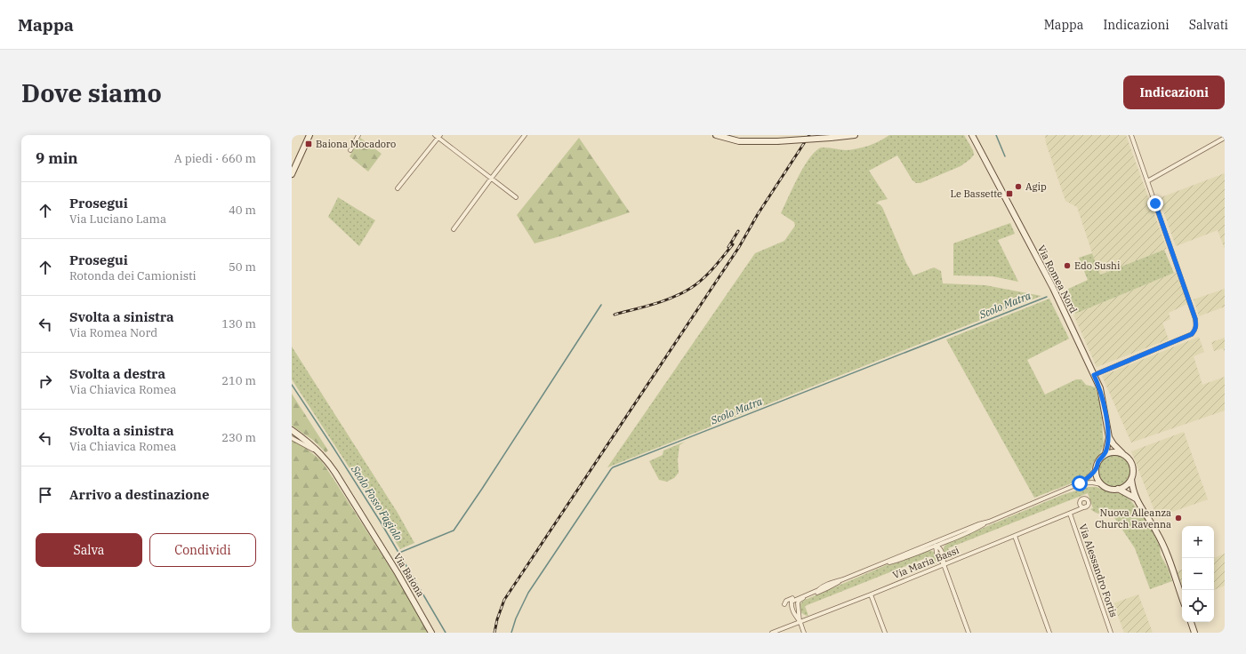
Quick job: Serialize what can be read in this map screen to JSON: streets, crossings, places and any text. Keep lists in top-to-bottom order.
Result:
{
  "streets": {
    "main road": ["Via Romea Nord", "Via Baiona"],
    "street": ["Via Maria Bassi", "Via Alessandro Fortis"]
  },
  "crossings": [
    ["Via Maria Bassi", "Via Alessandro Fortis"]
  ],
  "water": ["Scolo Matra", "Scolo Fosso Fagiolo"],
  "places": {
    "transit": ["Baiona Mocadoro", "Le Bassette"],
    "other": ["Agip", "Edo Sushi", "Nuova Alleanza Church Ravenna"]
  },
  "page": {
    "header": "Mappa",
    "nav": ["Mappa", "Indicazioni", "Salvati"],
    "buttons": [
      "Indicazioni",
      ["Salva", "Condividi"]
    ],
    "title": "Dove siamo",
    "heading": ["9 min", "A piedi · 660 m"],
    "list": [
      ["Prosegui", "Via Luciano Lama", "40 m"],
      ["Prosegui", "Rotonda dei Camionisti", "50 m"],
      ["Svolta a sinistra", "Via Romea Nord", "130 m"],
      ["Svolta a destra", "Via Chiavica Romea", "210 m"],
      ["Svolta a sinistra", "Via Chiavica Romea", "230 m"],
      "Arrivo a destinazione"
    ],
    "map_buttons": ["+", "−"]
  }
}
